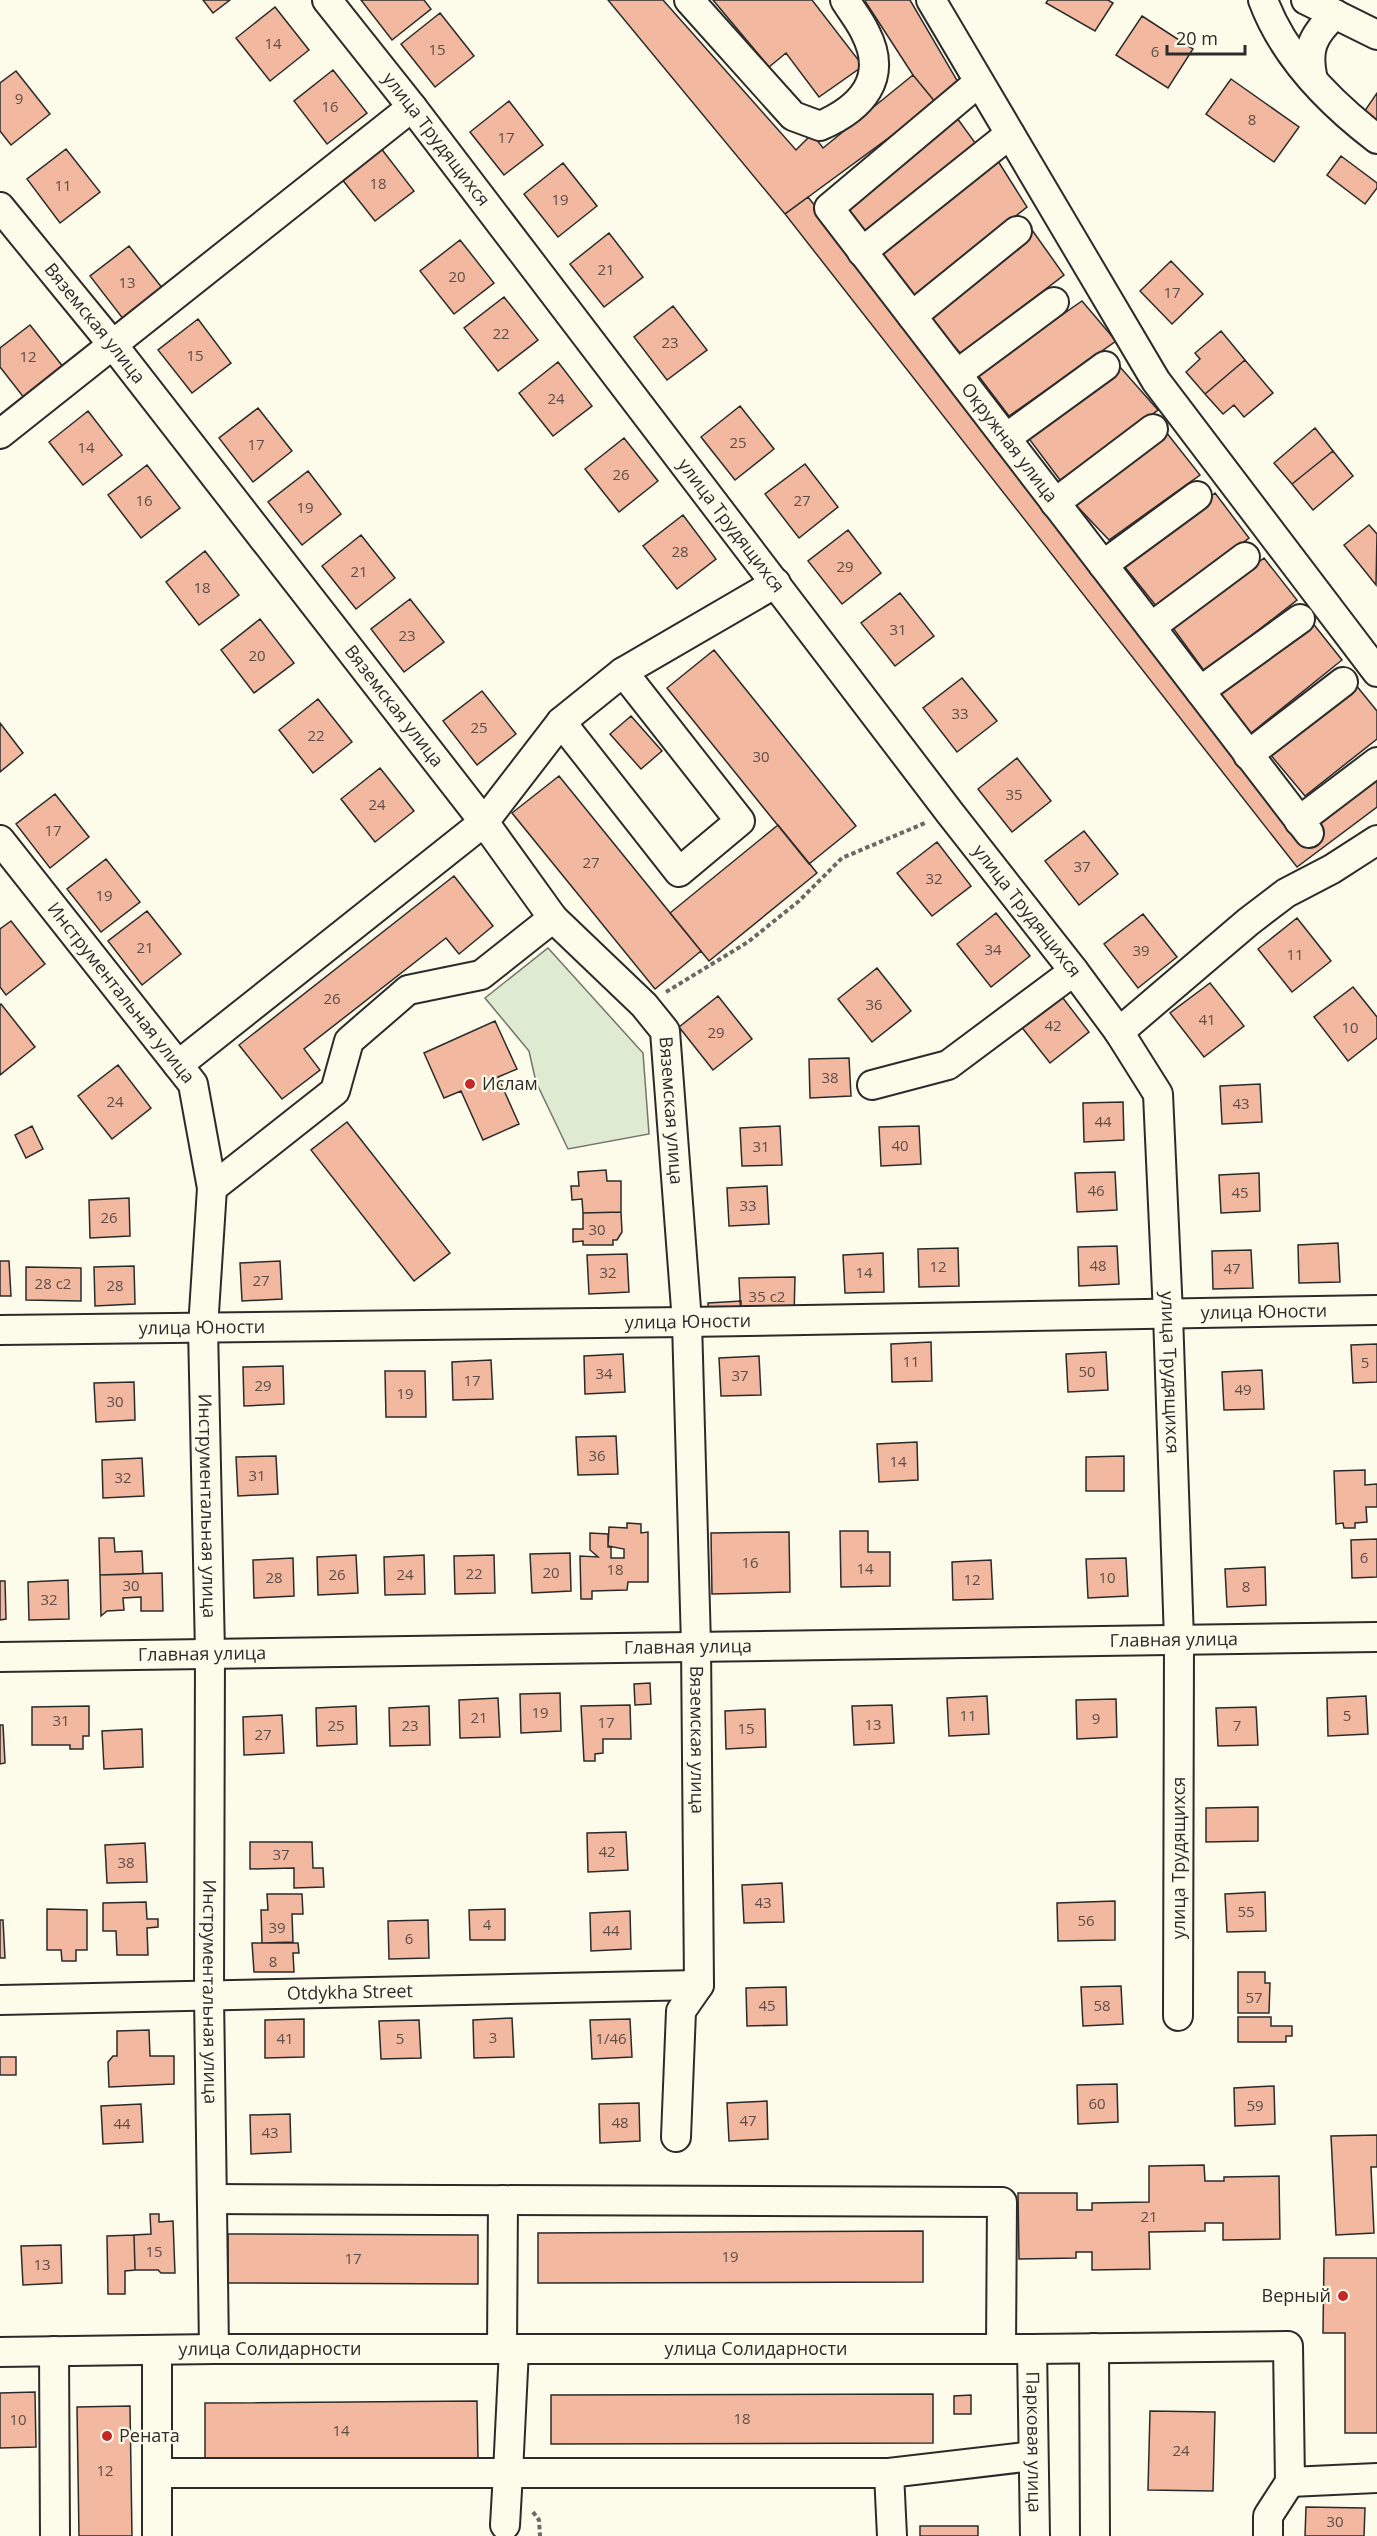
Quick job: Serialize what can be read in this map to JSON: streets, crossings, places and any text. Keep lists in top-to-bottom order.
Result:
{
  "streets": {
    "street": [
      "улица Трудящихся",
      "Вяземская улица",
      "Окружная улица",
      "Инструментальная улица",
      "улица Юности",
      "Главная улица",
      "Otdykha Street",
      "улица Солидарности",
      "Парковая улица"
    ]
  },
  "crossings": [
    ["улица Трудящихся", "улица Юности"],
    ["улица Трудящихся", "Главная улица"],
    ["Вяземская улица", "улица Юности"],
    ["Вяземская улица", "Главная улица"],
    ["Вяземская улица", "Otdykha Street"],
    ["Инструментальная улица", "улица Юности"],
    ["Инструментальная улица", "Главная улица"],
    ["Инструментальная улица", "Otdykha Street"],
    ["Инструментальная улица", "улица Солидарности"],
    ["улица Солидарности", "Парковая улица"]
  ],
  "places": ["Ислам", "Верный", "Рената"],
  "house_numbers": [
    "14",
    "15",
    "6",
    "9",
    "16",
    "8",
    "17",
    "18",
    "11",
    "19",
    "21",
    "20",
    "13",
    "17",
    "22",
    "23",
    "15",
    "12",
    "24",
    "25",
    "17",
    "14",
    "26",
    "16",
    "27",
    "19",
    "28",
    "29",
    "21",
    "18",
    "31",
    "23",
    "20",
    "33",
    "25",
    "22",
    "30",
    "35",
    "24",
    "17",
    "27",
    "37",
    "32",
    "19",
    "21",
    "34",
    "39",
    "11",
    "26",
    "36",
    "41",
    "42",
    "10",
    "29",
    "38",
    "24",
    "43",
    "44",
    "40",
    "31",
    "46",
    "45",
    "33",
    "26",
    "30",
    "48",
    "12",
    "47",
    "32",
    "14",
    "27",
    "28 с2",
    "28",
    "35 с2",
    "11",
    "5",
    "50",
    "34",
    "37",
    "17",
    "29",
    "49",
    "19",
    "30",
    "36",
    "14",
    "31",
    "32",
    "6",
    "16",
    "14",
    "18",
    "20",
    "22",
    "26",
    "24",
    "28",
    "10",
    "12",
    "30",
    "8",
    "32",
    "19",
    "11",
    "5",
    "21",
    "9",
    "31",
    "17",
    "13",
    "25",
    "23",
    "7",
    "15",
    "27",
    "42",
    "37",
    "38",
    "43",
    "55",
    "56",
    "4",
    "39",
    "44",
    "6",
    "8",
    "57",
    "45",
    "58",
    "3",
    "41",
    "5",
    "1/46",
    "60",
    "59",
    "47",
    "48",
    "44",
    "43",
    "21",
    "15",
    "19",
    "17",
    "13",
    "18",
    "10",
    "14",
    "24",
    "12",
    "30"
  ],
  "scale_bar": "20 m"
}
